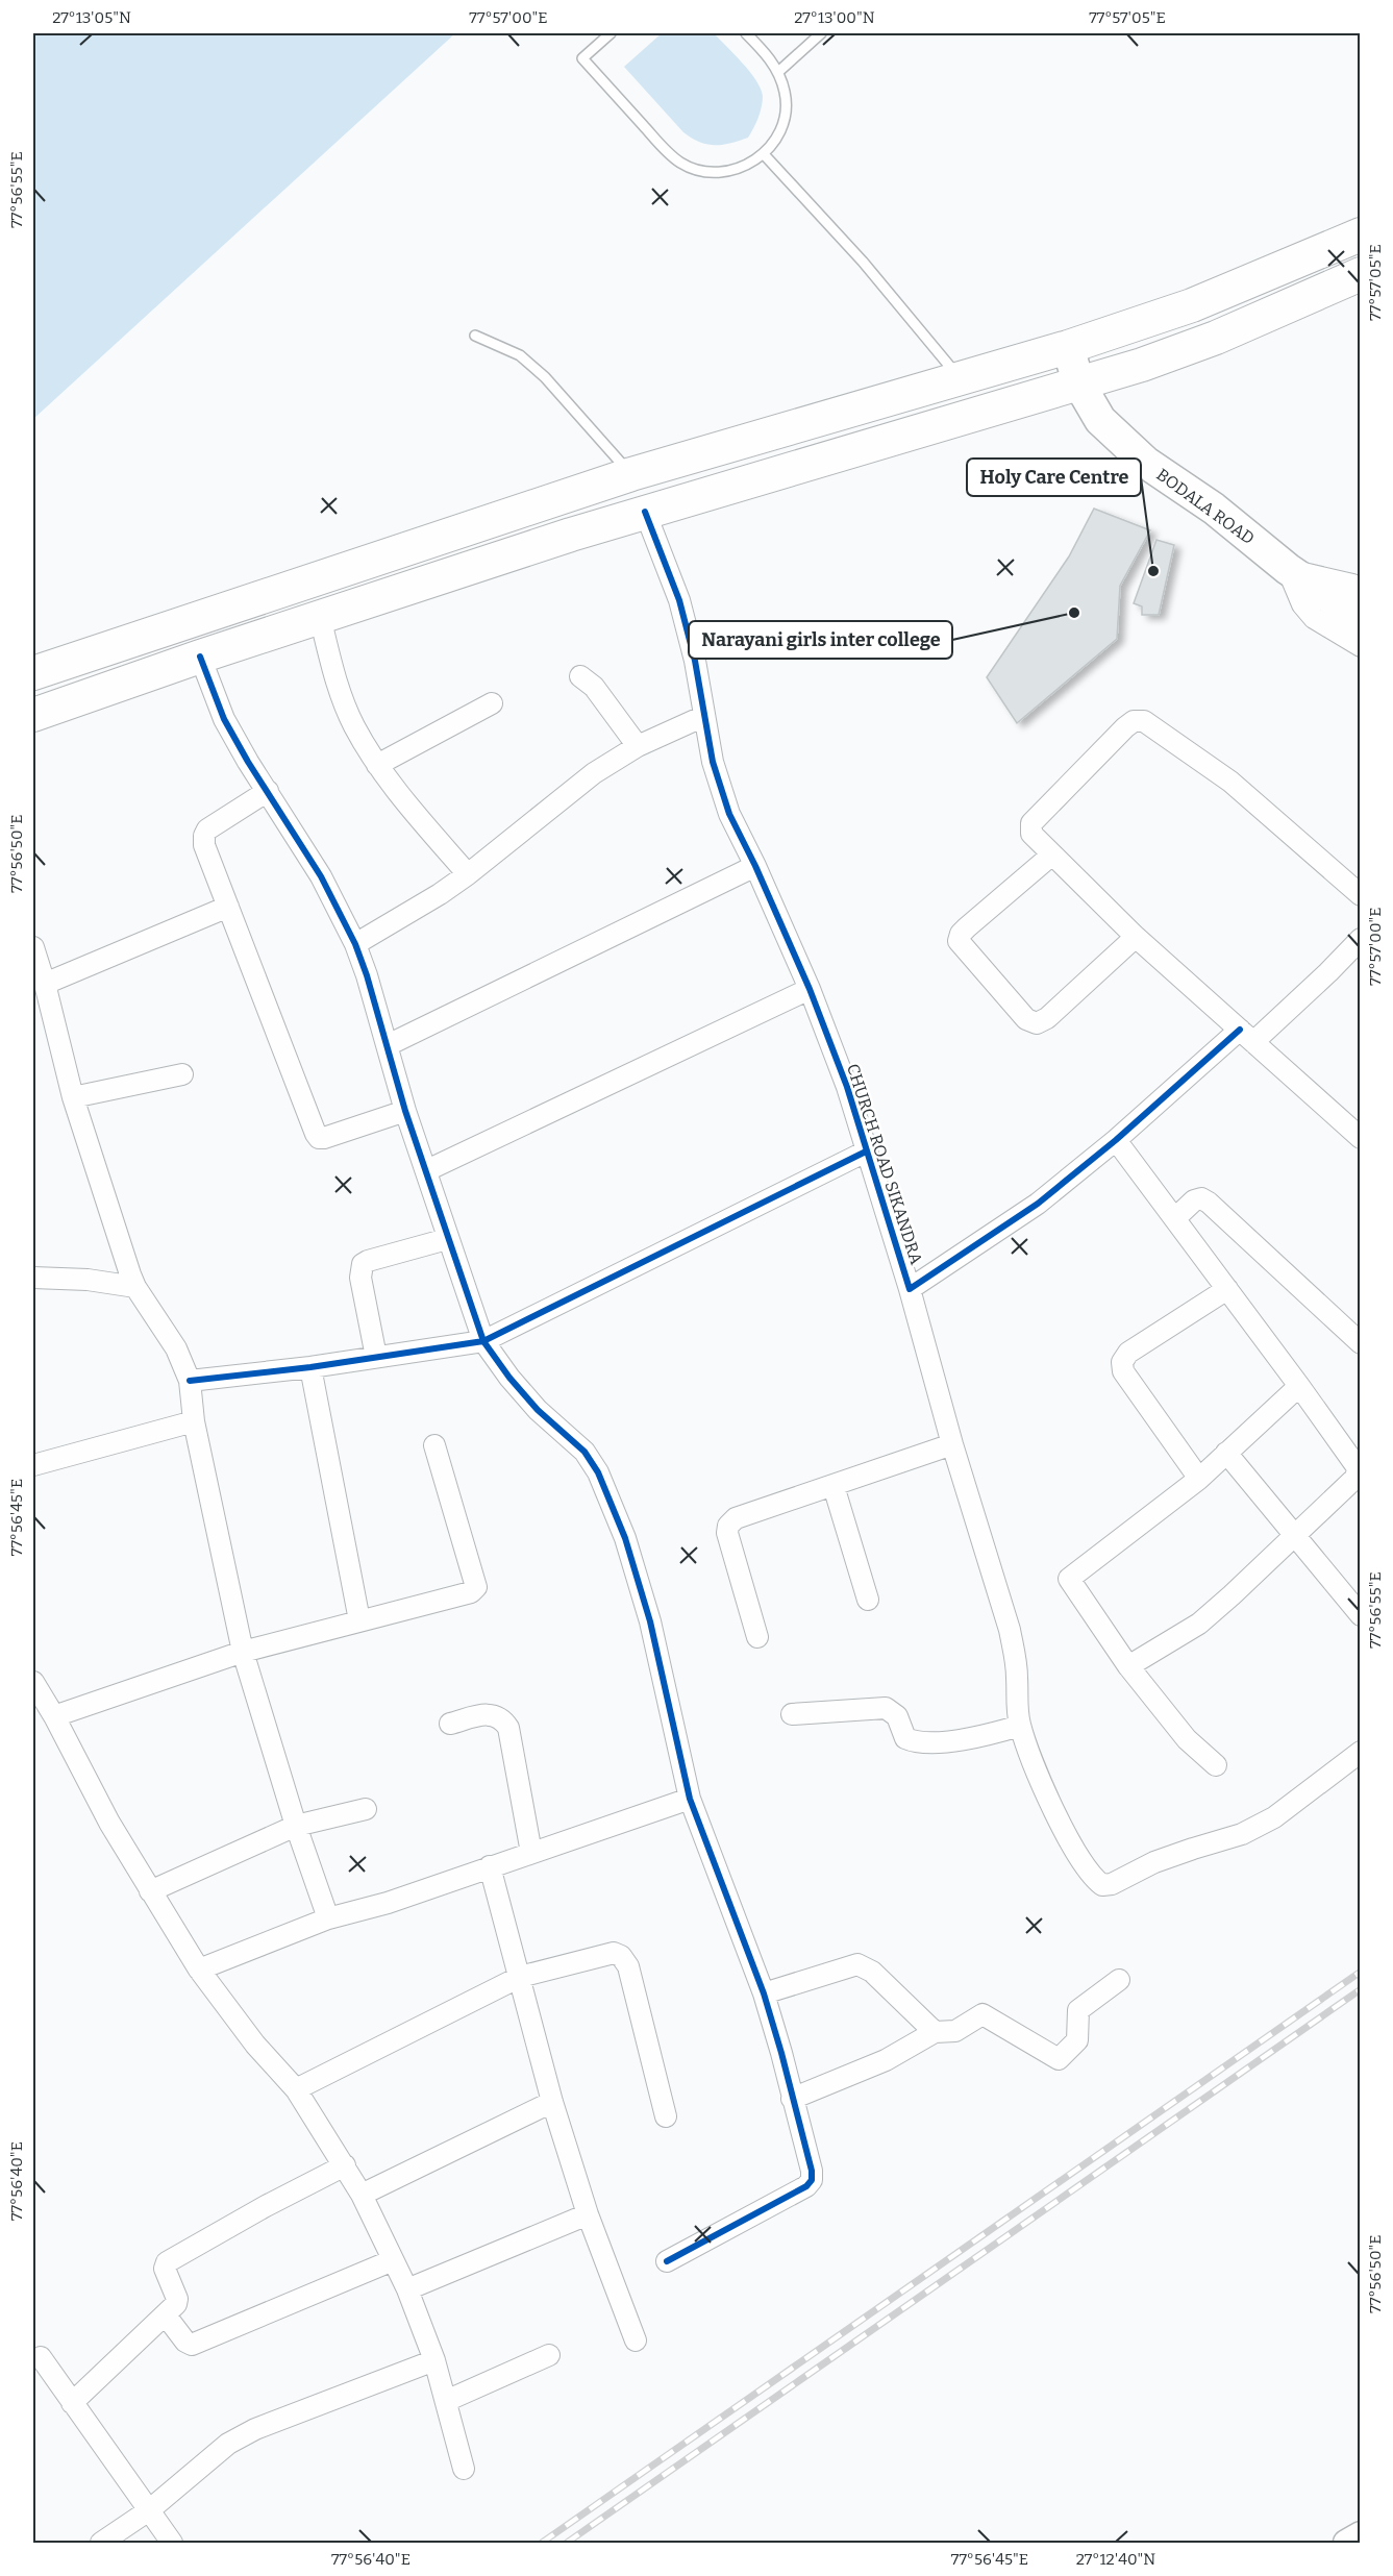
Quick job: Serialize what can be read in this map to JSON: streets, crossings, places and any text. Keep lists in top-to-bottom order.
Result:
{
  "streets": {
    "main road": ["BODALA ROAD"],
    "street": ["CHURCH ROAD SIKANDRA"]
  },
  "places": ["Holy Care Centre", "Narayani girls inter college"],
  "coordinates": [
    "27°13'05\"N",
    "77°57'00\"E",
    "27°13'00\"N",
    "77°57'05\"E",
    "77°56'55\"E",
    "77°56'50\"E",
    "77°56'45\"E",
    "77°56'40\"E",
    "27°12'40\"N"
  ]
}
